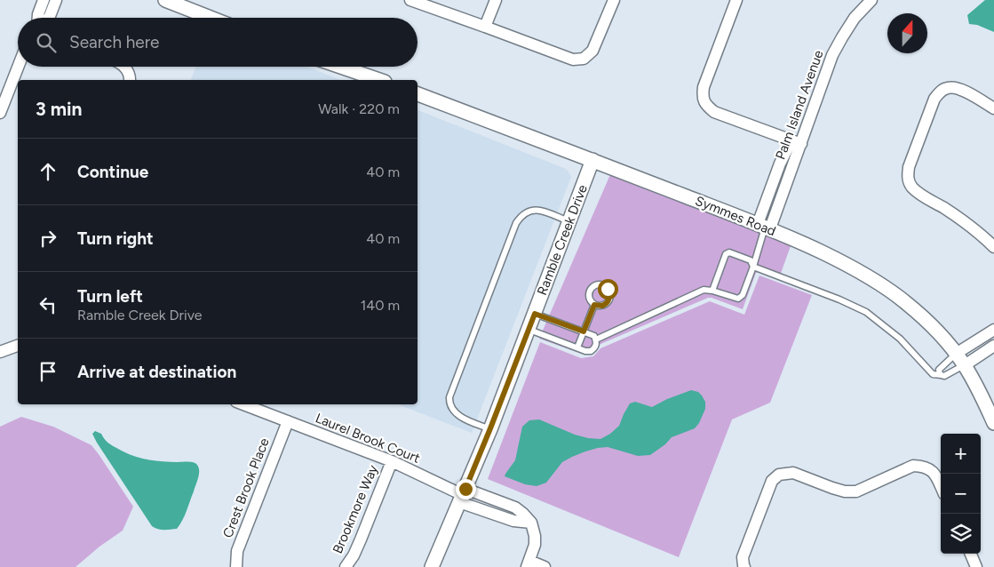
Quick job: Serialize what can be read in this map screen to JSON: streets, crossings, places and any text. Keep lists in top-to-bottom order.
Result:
{
  "streets": {
    "street": [
      "Palm Island Avenue",
      "Symmes Road",
      "Ramble Creek Drive",
      "Laurel Brook Court",
      "Crest Brook Place",
      "Brookmore Way"
    ]
  },
  "crossings": [
    ["Palm Island Avenue", "Symmes Road"],
    ["Symmes Road", "Ramble Creek Drive"],
    ["Ramble Creek Drive", "Laurel Brook Court"],
    ["Laurel Brook Court", "Crest Brook Place"],
    ["Laurel Brook Court", "Brookmore Way"]
  ],
  "north": "top",
  "page": {
    "search": "Search here",
    "heading": ["3 min", "Walk · 220 m"],
    "list": [
      ["Continue", "40 m"],
      ["Turn right", "40 m"],
      ["Turn left", "Ramble Creek Drive", "140 m"],
      "Arrive at destination"
    ],
    "map_buttons": ["+", "−"]
  }
}
